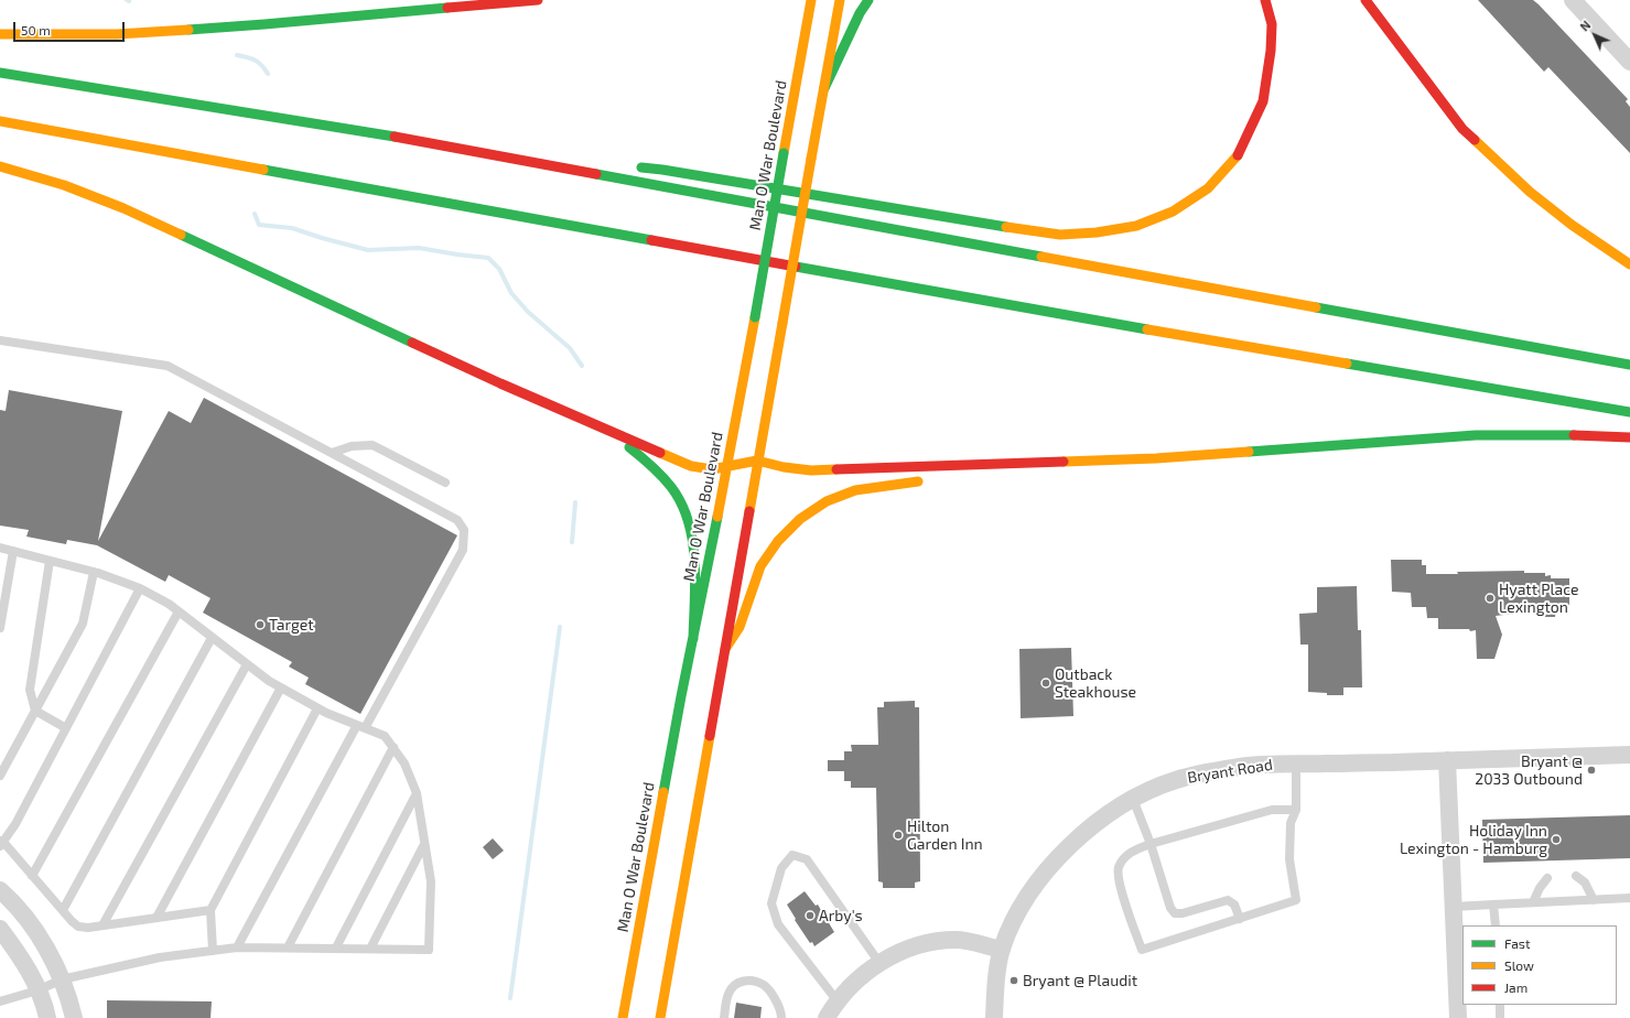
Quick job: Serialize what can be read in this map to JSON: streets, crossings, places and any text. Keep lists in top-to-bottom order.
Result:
{
  "streets": {
    "main road": ["Man O War Boulevard"],
    "street": ["Bryant Road"]
  },
  "places": [
    "Hyatt Place Lexington",
    "Target",
    "Outback Steakhouse",
    "Bryant @ 2033 Outbound",
    "Hilton Garden Inn",
    "Holiday Inn Lexington - Hamburg",
    "Arby's",
    "Bryant @ Plaudit"
  ],
  "legend": ["Fast", "Slow", "Jam"],
  "scale_bar": "50 m",
  "north": "top left"
}
